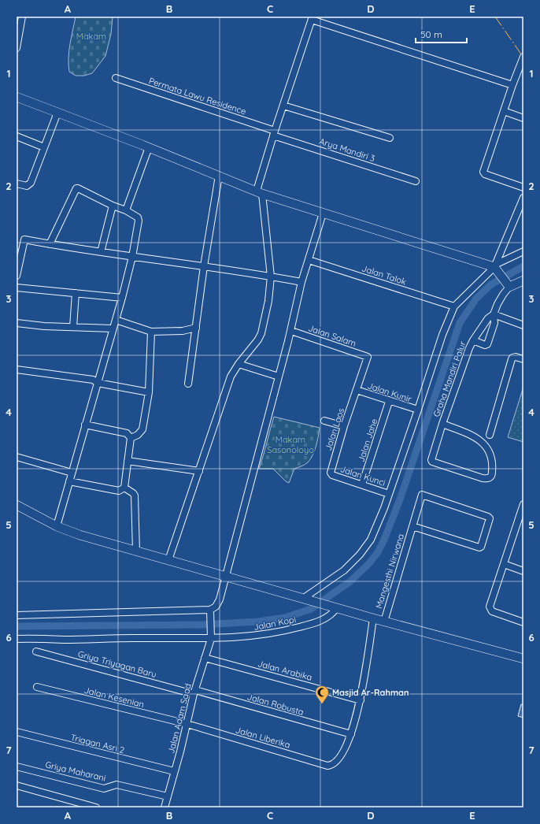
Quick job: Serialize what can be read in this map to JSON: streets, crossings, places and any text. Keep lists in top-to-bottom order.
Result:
{
  "streets": {
    "street": [
      "Permata Lawu Residence",
      "Arya Mandiri 3",
      "Jalan Talok",
      "Jalan Salam",
      "Graha Mandiri Palur",
      "Jalan Kunir",
      "Jalan Laos",
      "Jalan Jahe",
      "Jalan Kunci",
      "Mangesthi Nirwana",
      "Jalan Kopi",
      "Griya Triyagan Baru",
      "Jalan Arabika",
      "Jalan Kesenian",
      "Jalan Robusta",
      "Jalan Adam Saad",
      "Jalan Liberika",
      "Triagan Asri 2",
      "Griya Maharani"
    ]
  },
  "crossings": [
    ["Permata Lawu Residence", "Arya Mandiri 3"],
    ["Jalan Salam", "Jalan Laos"],
    ["Jalan Kunir", "Jalan Laos"],
    ["Jalan Kunir", "Jalan Jahe"],
    ["Jalan Laos", "Jalan Kunci"],
    ["Jalan Jahe", "Jalan Kunci"],
    ["Jalan Kopi", "Jalan Adam Saad"],
    ["Griya Triyagan Baru", "Jalan Robusta"],
    ["Griya Triyagan Baru", "Jalan Adam Saad"],
    ["Jalan Arabika", "Jalan Adam Saad"],
    ["Jalan Kesenian", "Jalan Adam Saad"],
    ["Jalan Kesenian", "Jalan Liberika"],
    ["Jalan Robusta", "Jalan Adam Saad"],
    ["Jalan Robusta", "Jalan Liberika"],
    ["Jalan Adam Saad", "Jalan Liberika"],
    ["Jalan Adam Saad", "Triagan Asri 2"],
    ["Jalan Adam Saad", "Griya Maharani"]
  ],
  "parks": ["Makam", "Makam Sasonoloyo"],
  "places": {
    "mosque": ["Masjid Ar-Rahman"]
  },
  "scale_bar": "50 m",
  "grid": {
    "columns": [
      "A",
      "B",
      "C",
      "D",
      "E"
    ],
    "rows": [
      "1",
      "2",
      "3",
      "4",
      "5",
      "6",
      "7"
    ]
  }
}
